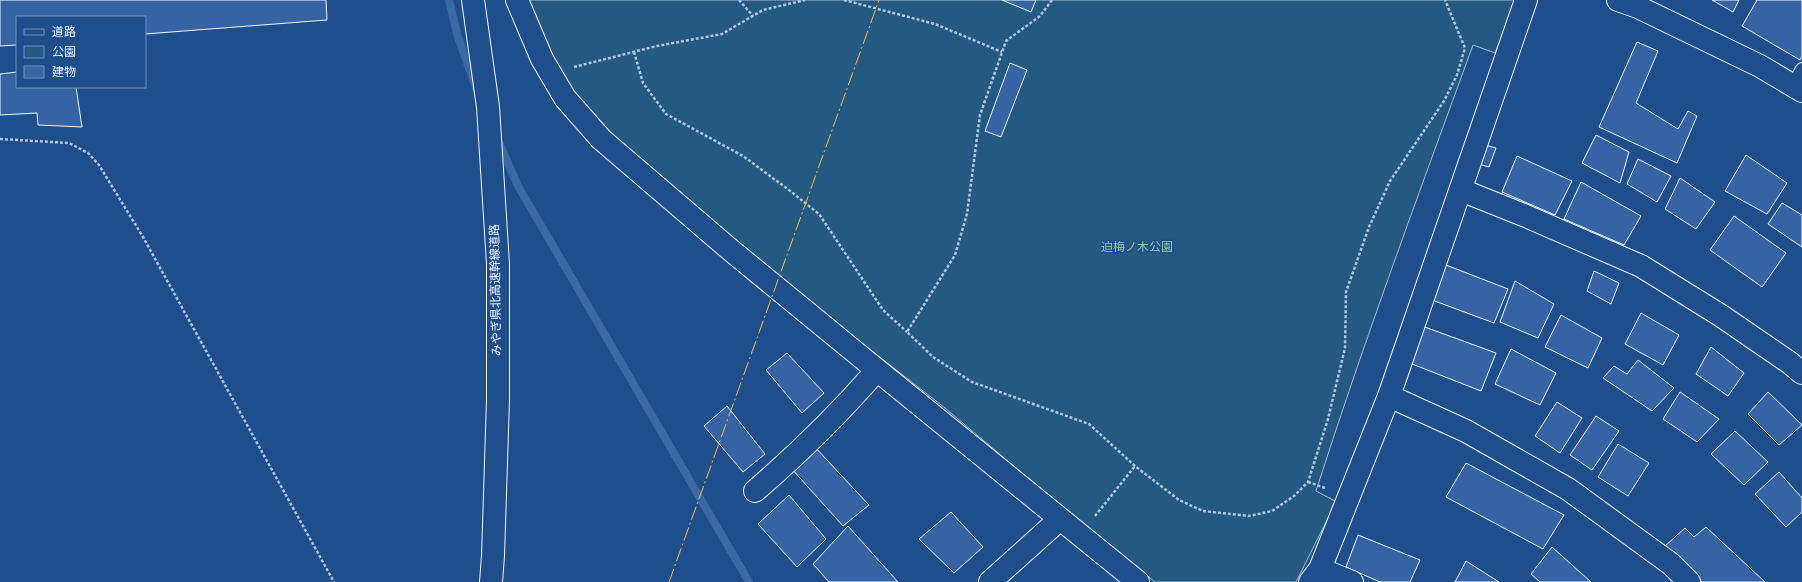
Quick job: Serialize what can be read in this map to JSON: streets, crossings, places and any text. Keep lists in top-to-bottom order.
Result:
{
  "streets": {
    "street": ["みやぎ県北高速幹線道路"]
  },
  "parks": ["迫梅ノ木公園"],
  "legend": ["道路", "公園", "建物"]
}
